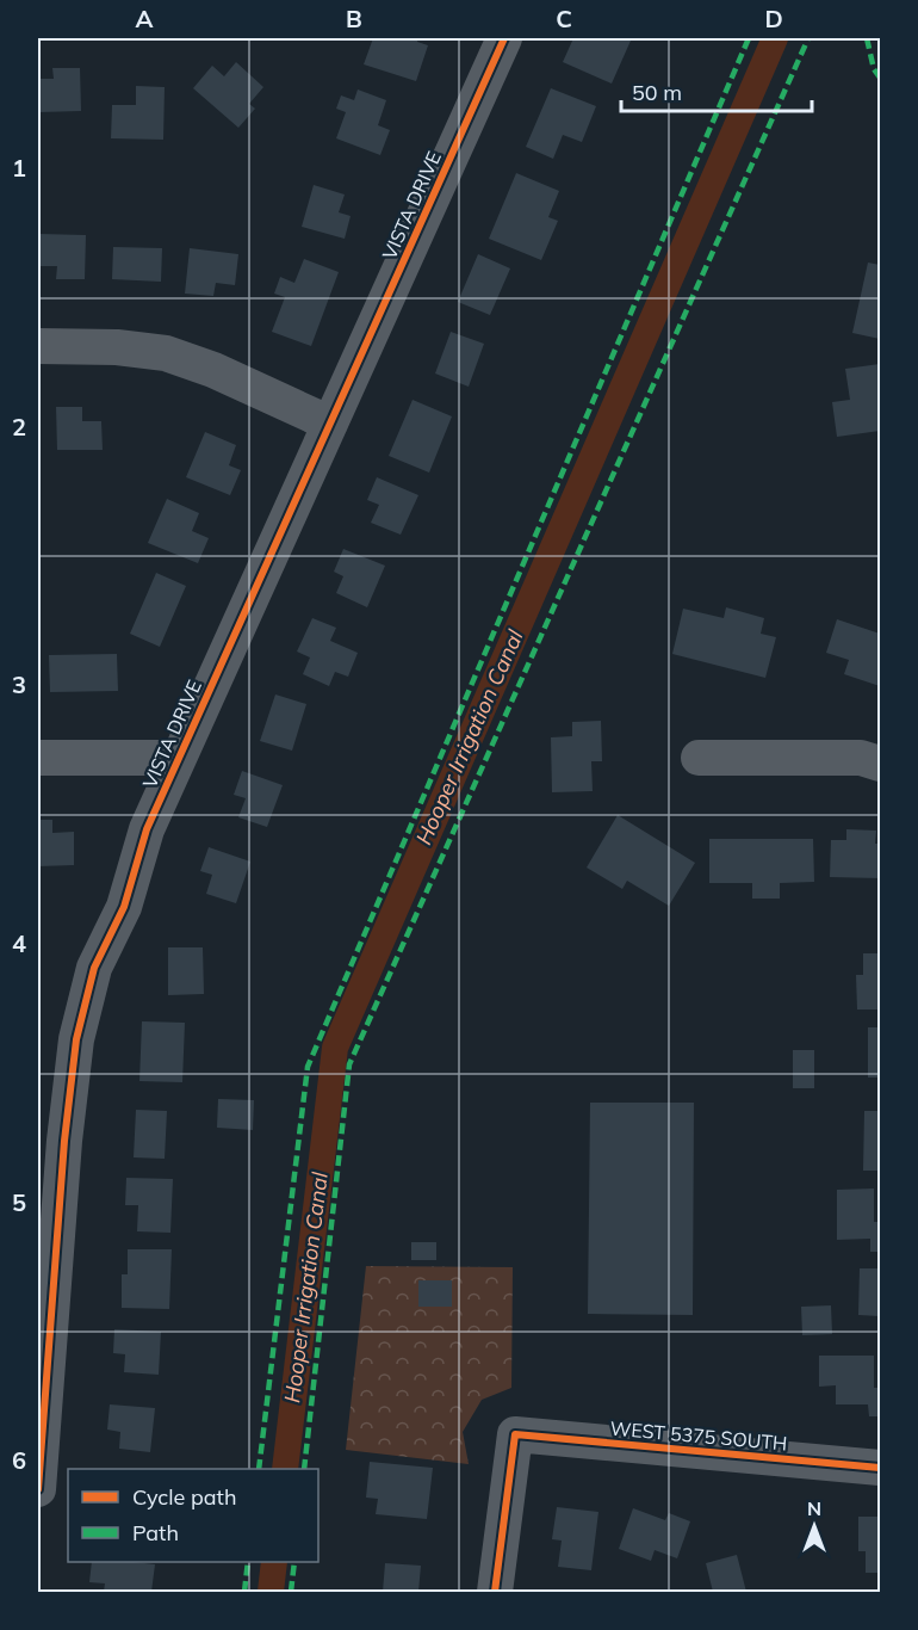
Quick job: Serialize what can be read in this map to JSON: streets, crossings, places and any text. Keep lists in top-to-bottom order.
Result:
{
  "streets": {
    "street": ["VISTA DRIVE", "WEST 5375 SOUTH"]
  },
  "water": ["Hooper Irrigation Canal"],
  "legend": ["Cycle path", "Path"],
  "scale_bar": "50 m",
  "north": "top",
  "grid": {
    "columns": [
      "A",
      "B",
      "C",
      "D"
    ],
    "rows": [
      "1",
      "2",
      "3",
      "4",
      "5",
      "6"
    ]
  }
}
